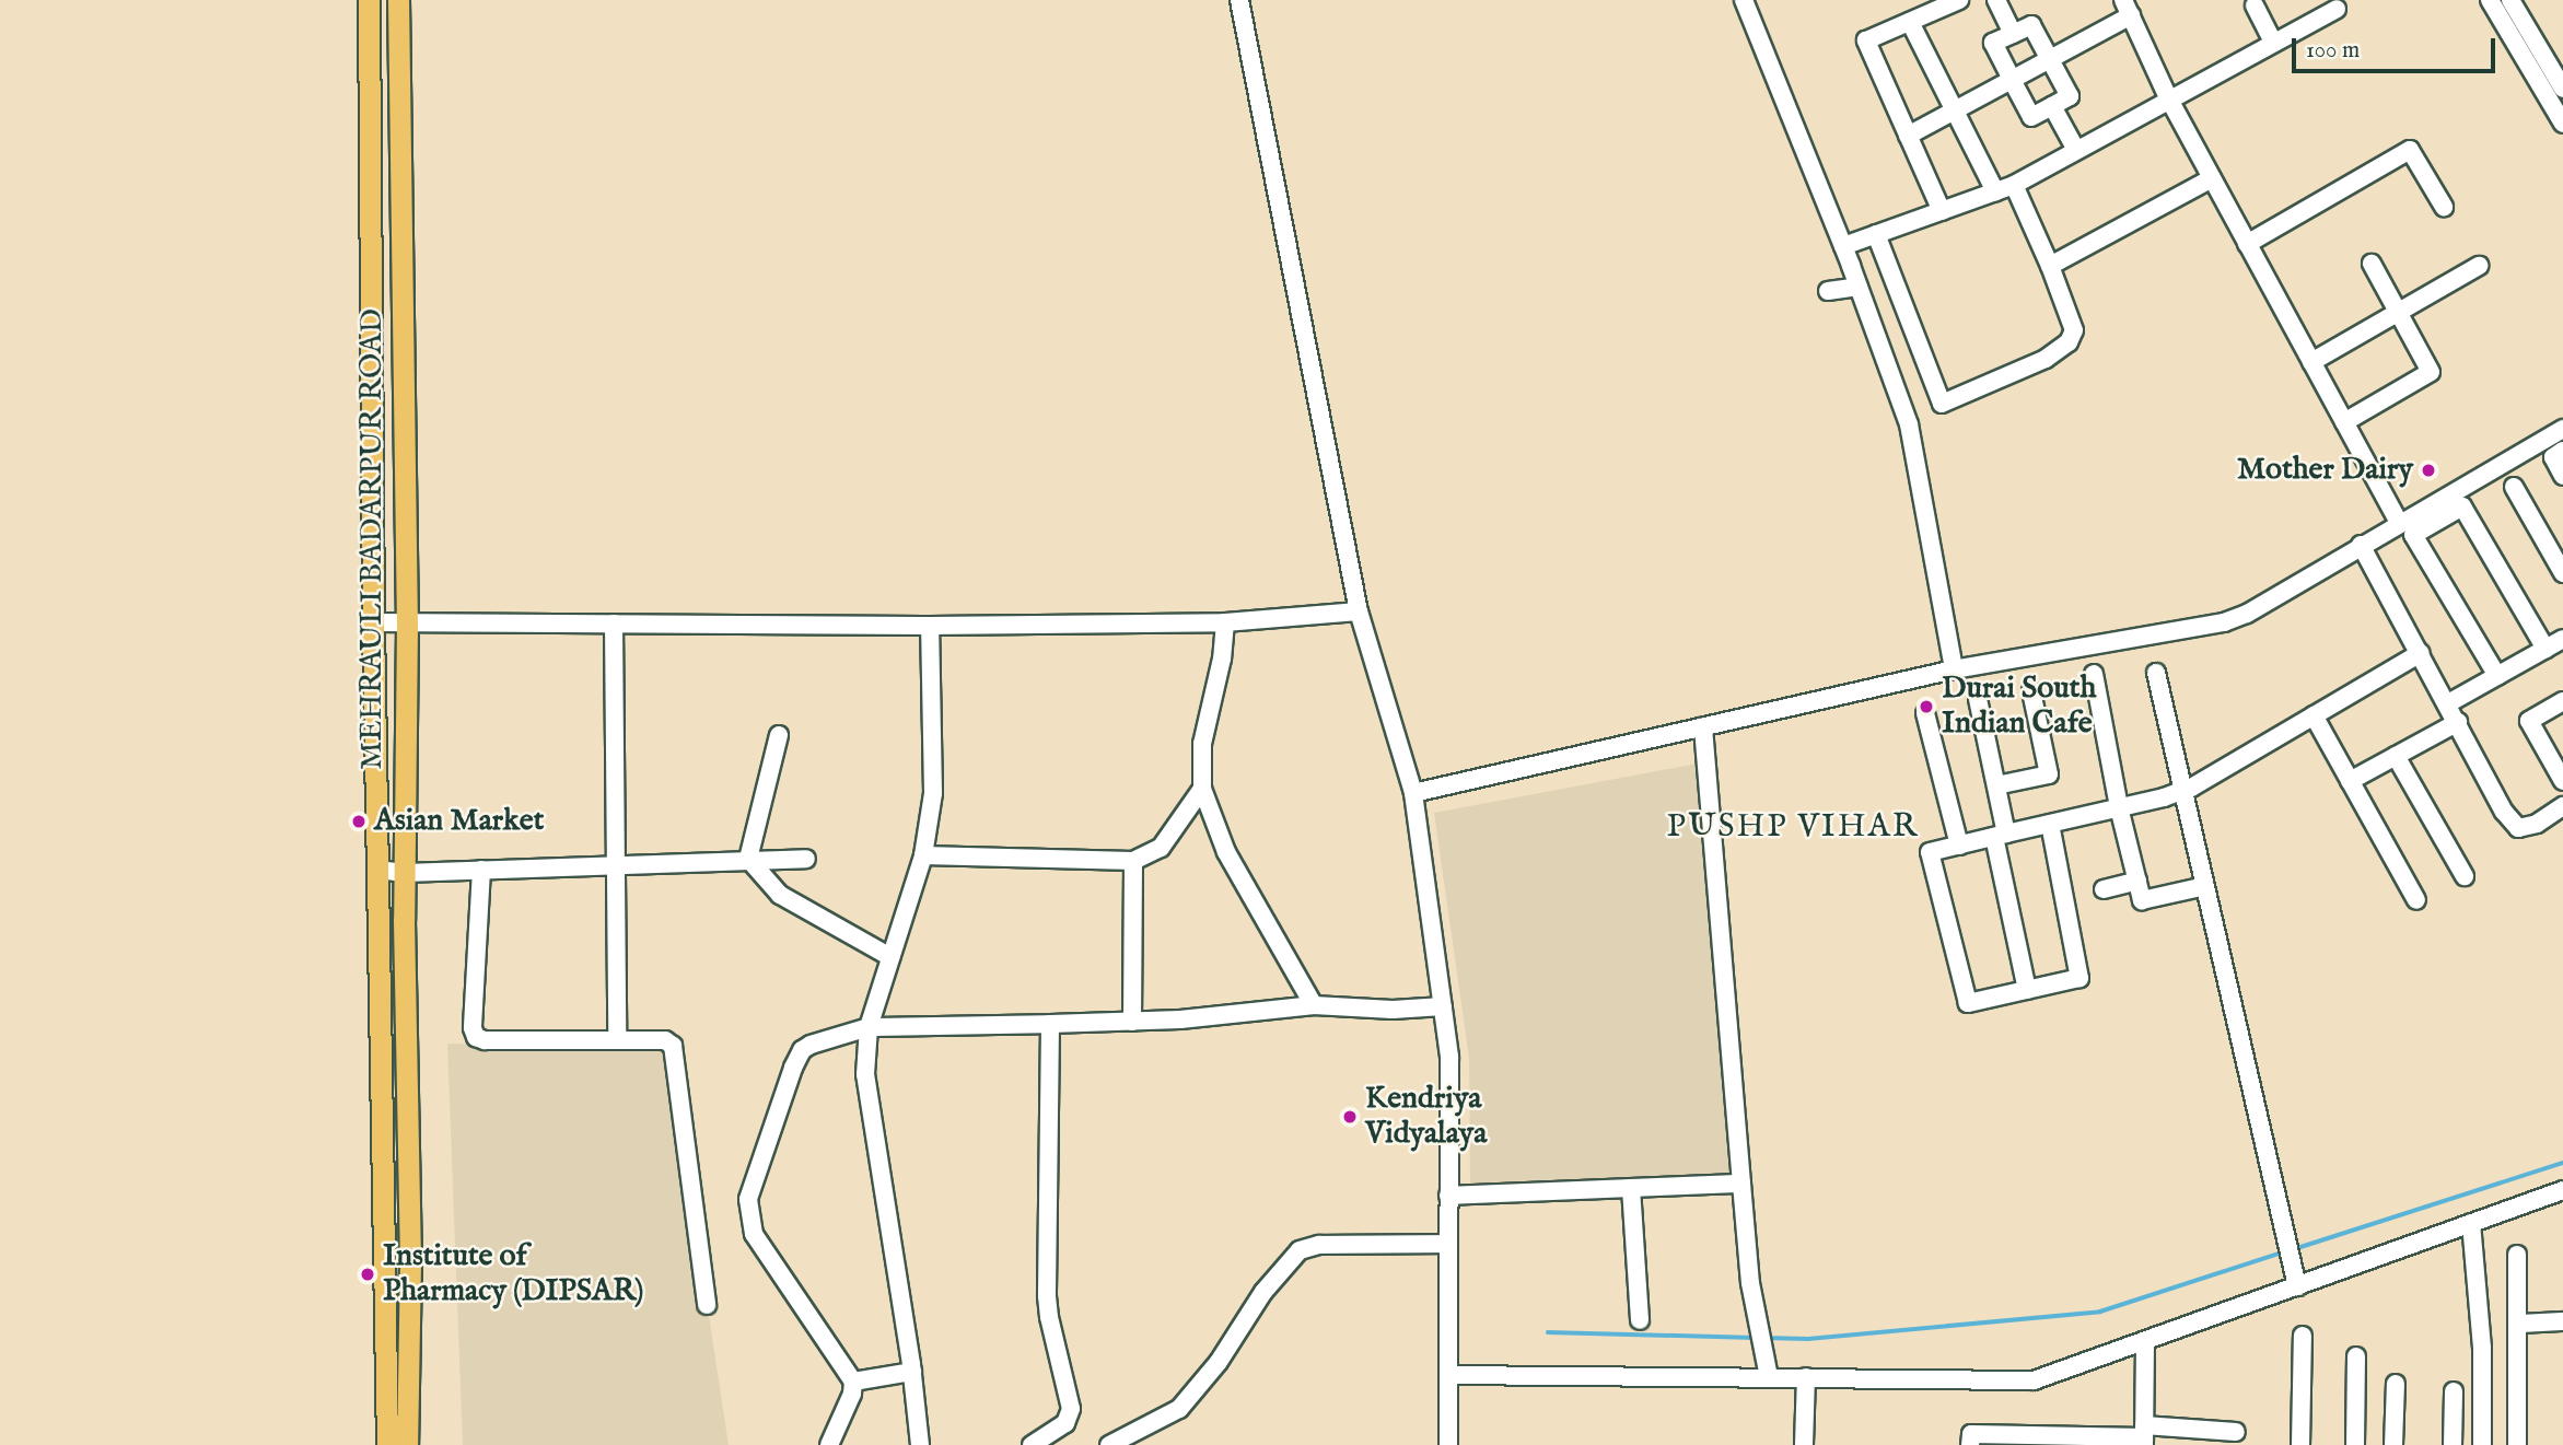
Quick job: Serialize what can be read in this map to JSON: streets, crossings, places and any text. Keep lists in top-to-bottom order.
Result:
{
  "streets": {
    "main road": ["MEHRAULI BADARPUR ROAD"]
  },
  "districts": ["PUSHP VIHAR"],
  "places": [
    "Mother Dairy",
    "Durai South Indian Cafe",
    "Asian Market",
    "Kendriya Vidyalaya",
    "Institute of Pharmacy (DIPSAR)"
  ],
  "scale_bar": "100 m"
}
